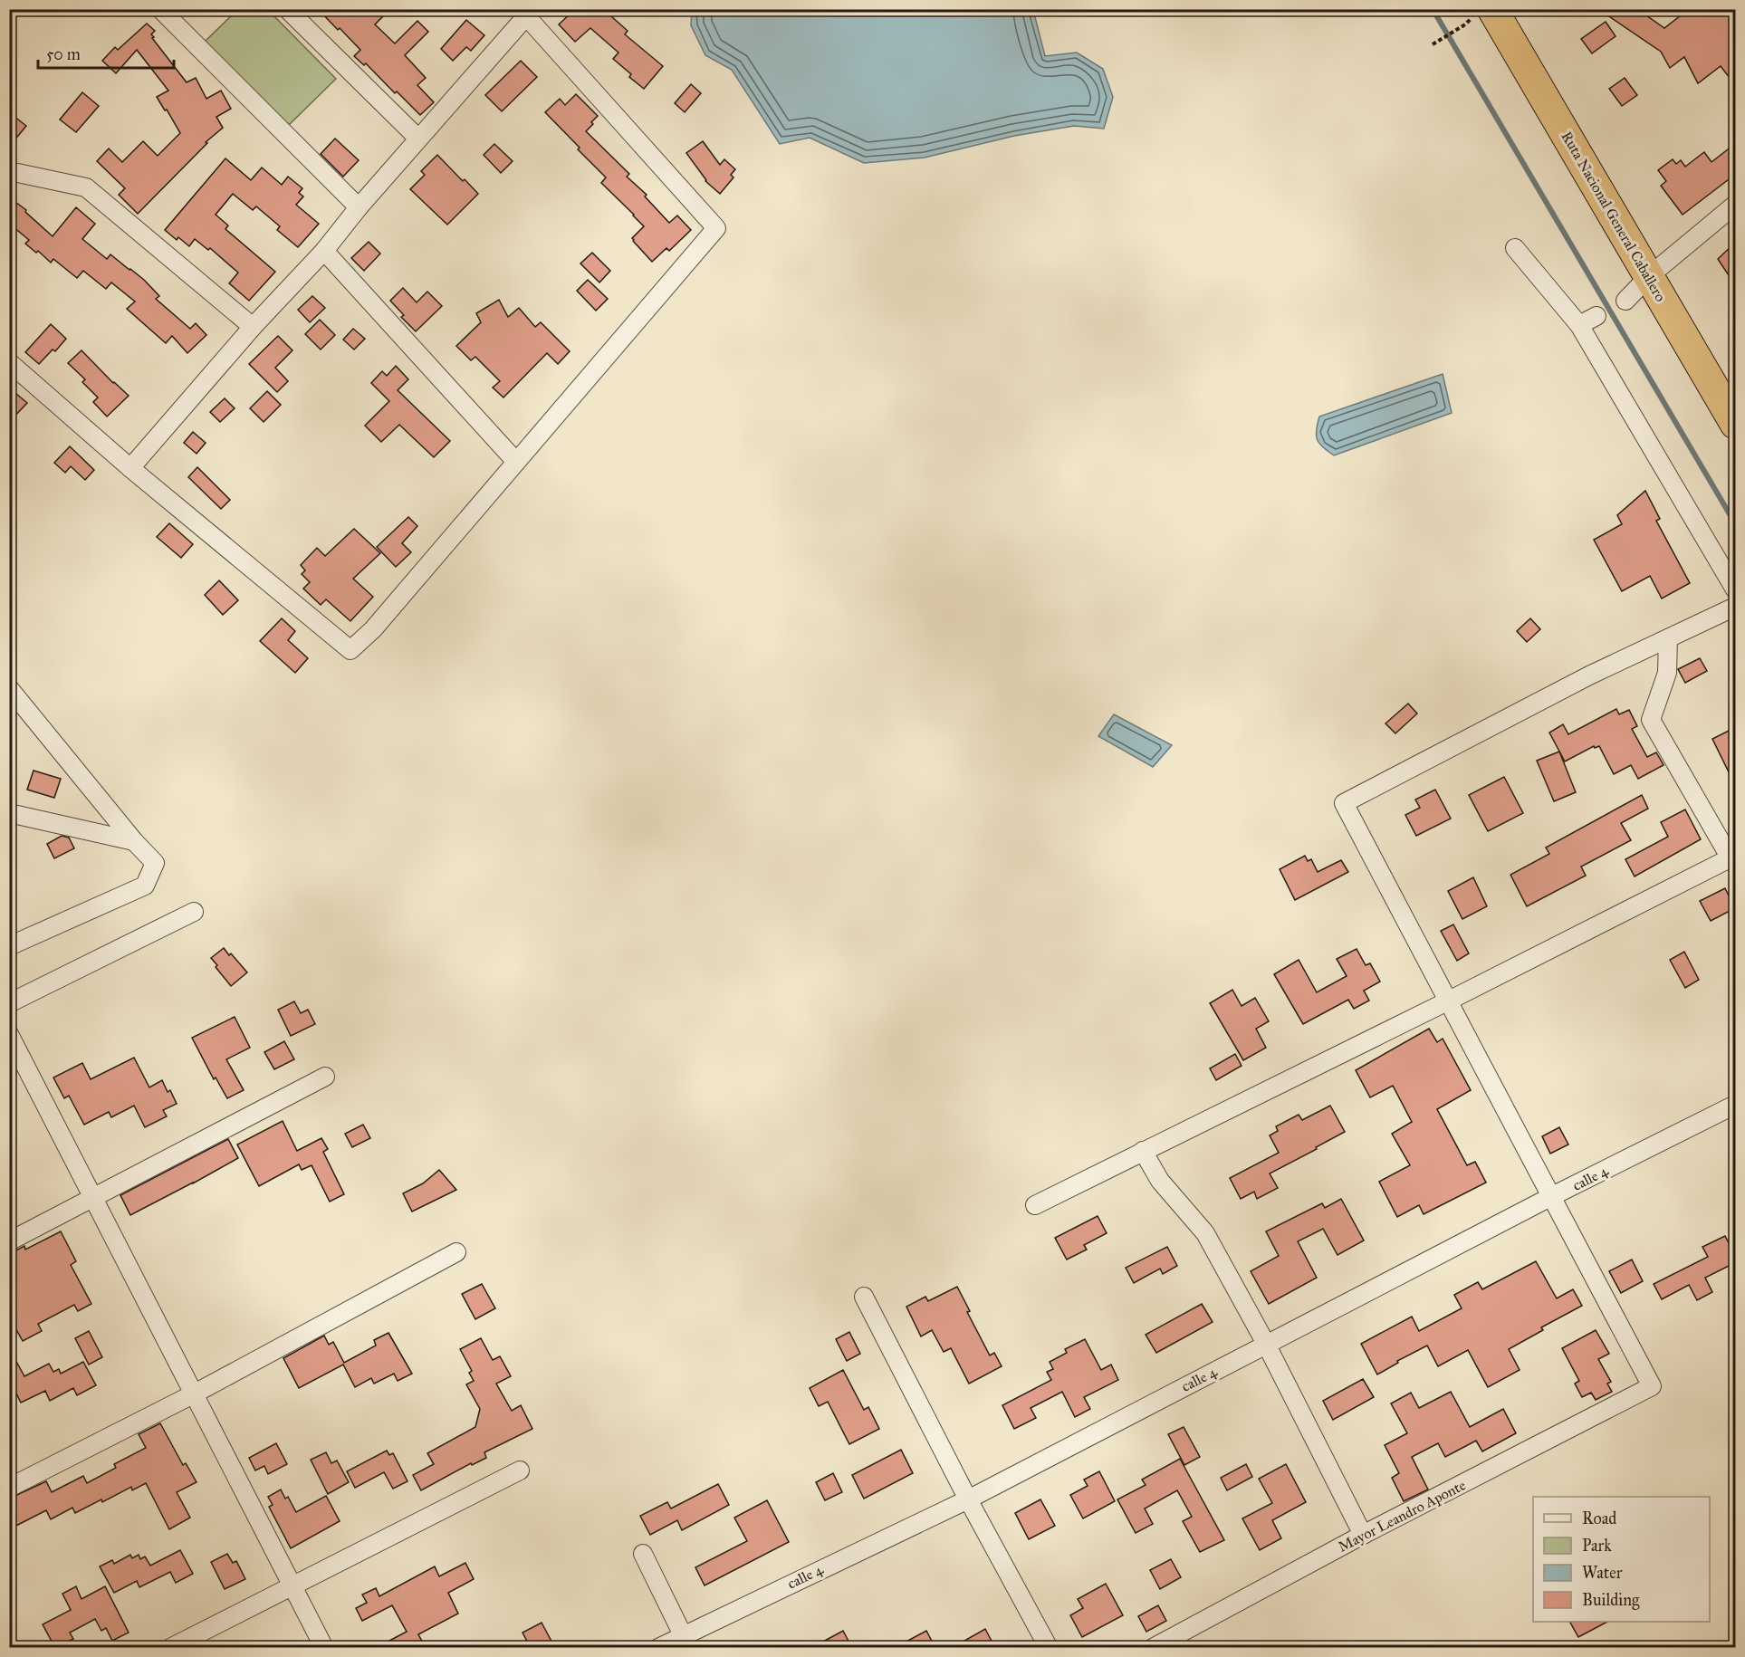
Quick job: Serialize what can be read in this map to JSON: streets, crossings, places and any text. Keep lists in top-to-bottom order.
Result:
{
  "streets": {
    "highway": ["Ruta Nacional General Caballero"],
    "street": ["calle 4", "Mayor Leandro Aponte"]
  },
  "crossings": [
    ["calle 4", "Mayor Leandro Aponte"]
  ],
  "legend": [
    "Road",
    "Park",
    "Water",
    "Building"
  ],
  "scale_bar": "50 m"
}
